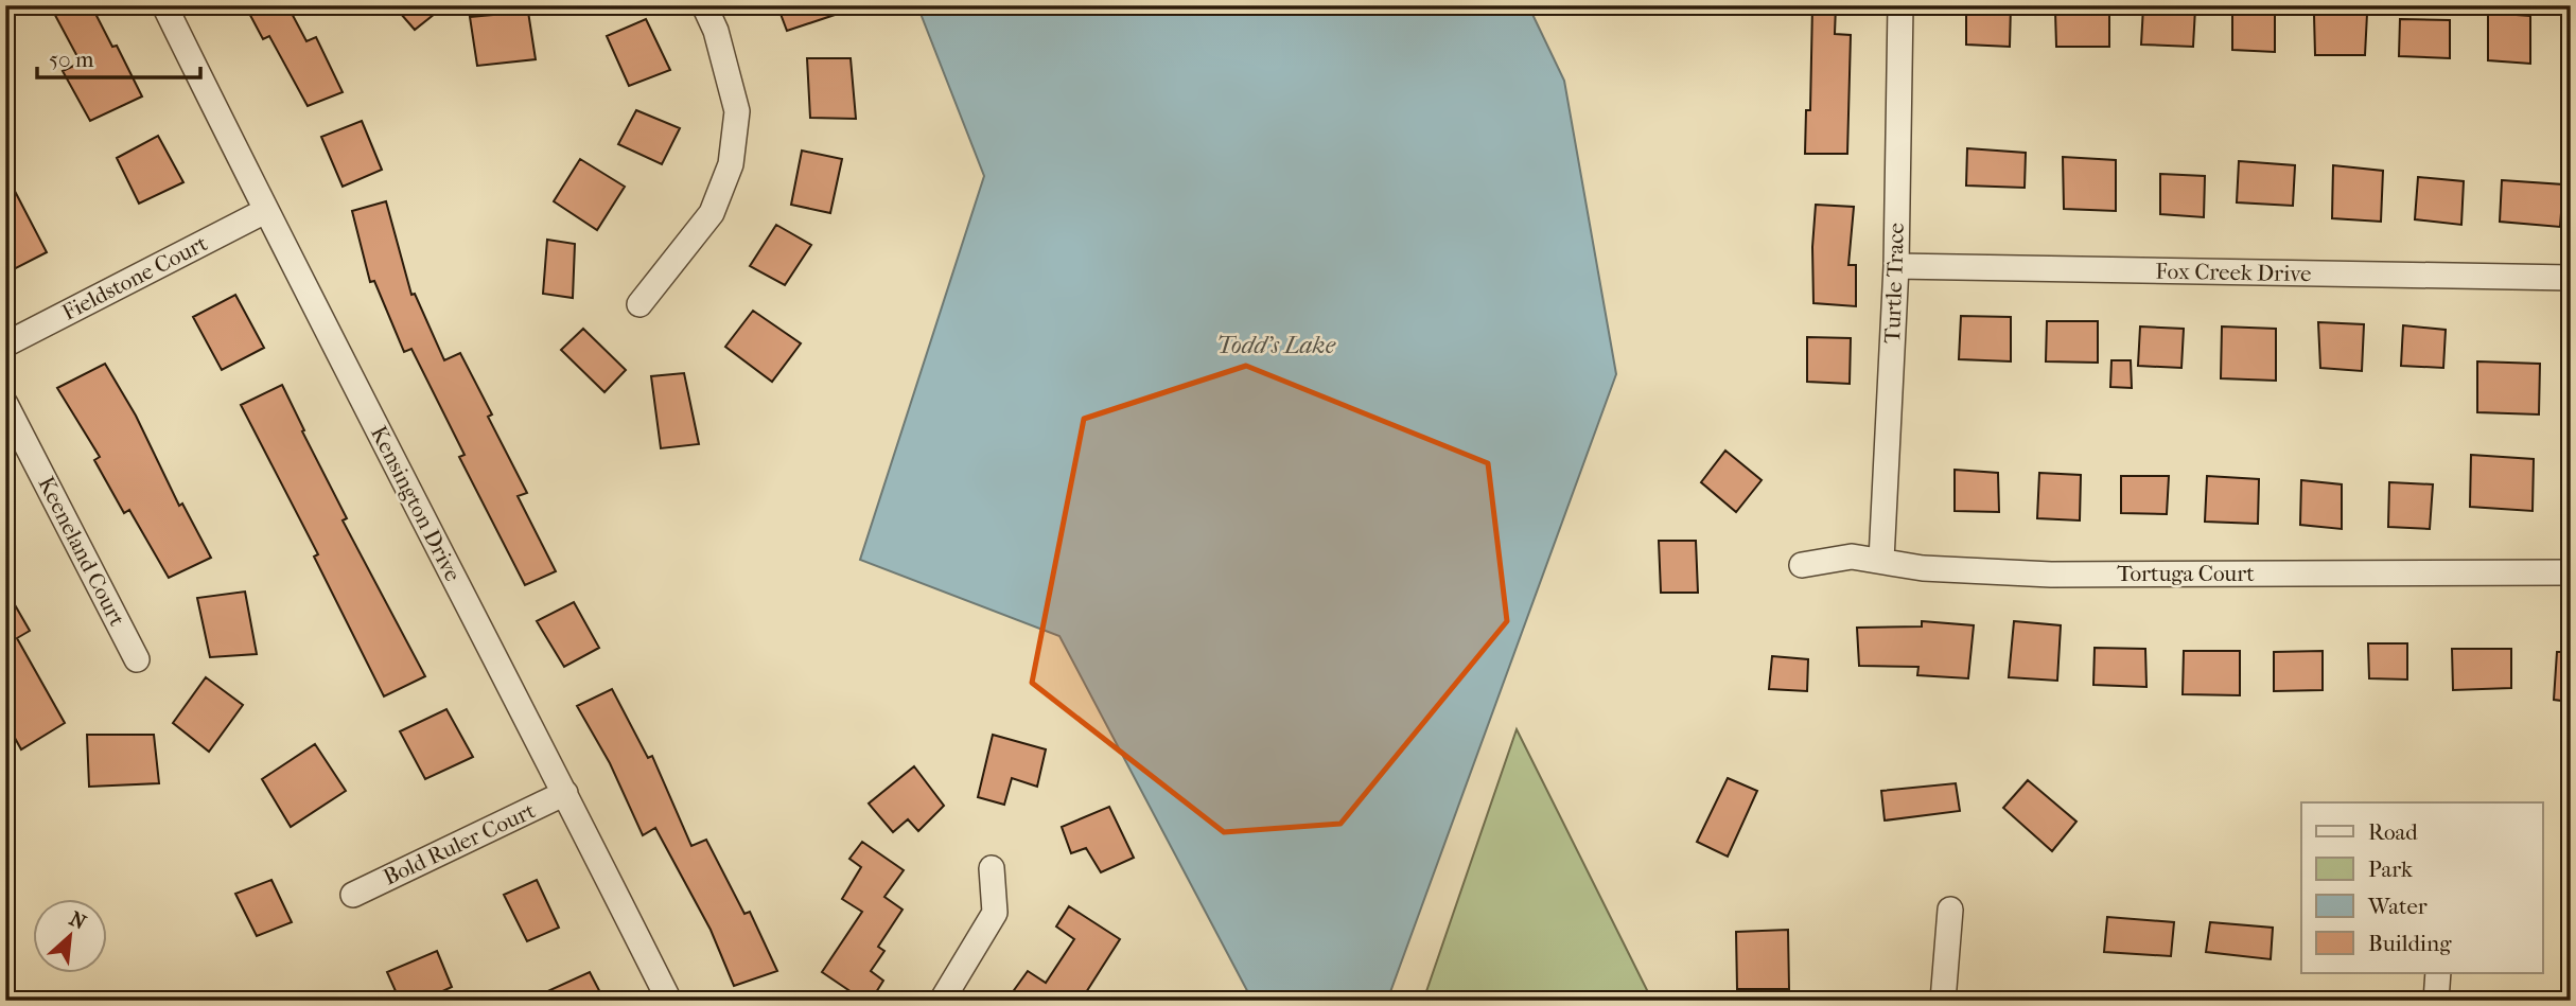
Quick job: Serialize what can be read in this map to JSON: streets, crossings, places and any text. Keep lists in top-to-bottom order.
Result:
{
  "streets": {
    "street": [
      "Fox Creek Drive",
      "Fieldstone Court",
      "Turtle Trace",
      "Kensington Drive",
      "Keeneland Court",
      "Tortuga Court",
      "Bold Ruler Court"
    ]
  },
  "crossings": [
    ["Fox Creek Drive", "Turtle Trace"],
    ["Fieldstone Court", "Kensington Drive"],
    ["Turtle Trace", "Tortuga Court"],
    ["Kensington Drive", "Bold Ruler Court"]
  ],
  "water": ["Todd's Lake"],
  "legend": [
    "Road",
    "Park",
    "Water",
    "Building"
  ],
  "scale_bar": "50 m",
  "north": "top right"
}
